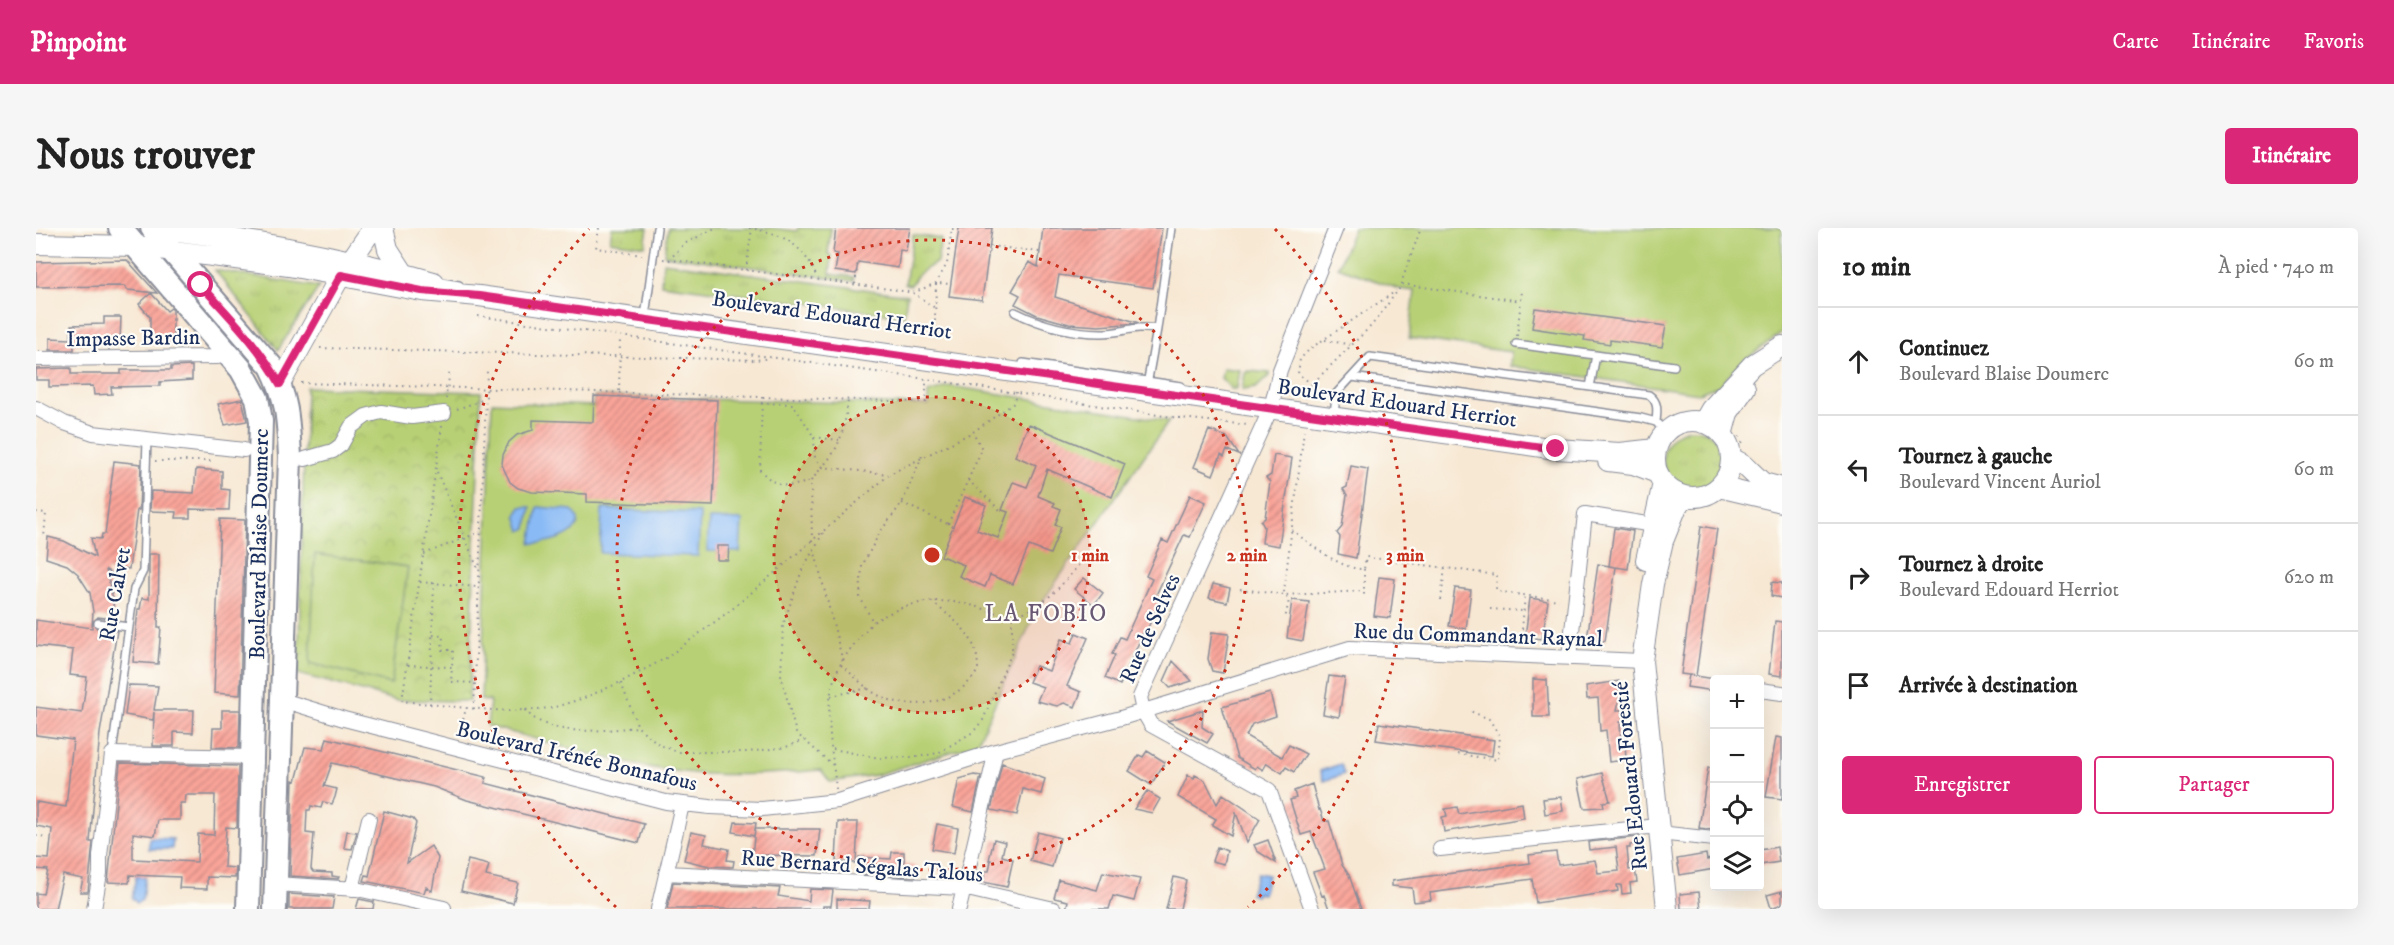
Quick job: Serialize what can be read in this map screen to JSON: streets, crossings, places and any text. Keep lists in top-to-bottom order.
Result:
{
  "streets": {
    "main road": ["Boulevard Edouard Herriot", "Boulevard Blaise Doumerc", "Rue Edouard Forestié"],
    "street": [
      "Impasse Bardin",
      "Rue Calvet",
      "Rue de Selves",
      "Rue du Commandant Raynal",
      "Boulevard Irénée Bonnafous",
      "Rue Bernard Ségalas Talous"
    ]
  },
  "crossings": [
    ["Boulevard Edouard Herriot", "Rue de Selves"],
    ["Boulevard Edouard Herriot", "Rue Edouard Forestié"],
    ["Impasse Bardin", "Boulevard Blaise Doumerc"],
    ["Boulevard Blaise Doumerc", "Boulevard Irénée Bonnafous"],
    ["Rue de Selves", "Rue du Commandant Raynal"],
    ["Rue de Selves", "Boulevard Irénée Bonnafous"],
    ["Rue du Commandant Raynal", "Boulevard Irénée Bonnafous"],
    ["Rue du Commandant Raynal", "Rue Edouard Forestié"]
  ],
  "districts": ["LA FOBIO"],
  "page": {
    "header": "Pinpoint",
    "nav": ["Carte", "Itinéraire", "Favoris"],
    "buttons": [
      "Itinéraire",
      ["Enregistrer", "Partager"]
    ],
    "title": "Nous trouver",
    "heading": ["10 min", "À pied · 740 m"],
    "list": [
      ["Continuez", "Boulevard Blaise Doumerc", "60 m"],
      ["Tournez à gauche", "Boulevard Vincent Auriol", "60 m"],
      ["Tournez à droite", "Boulevard Edouard Herriot", "620 m"],
      "Arrivée à destination"
    ],
    "map_buttons": ["+", "−"]
  },
  "rings": ["1 min", "2 min", "3 min"]
}
